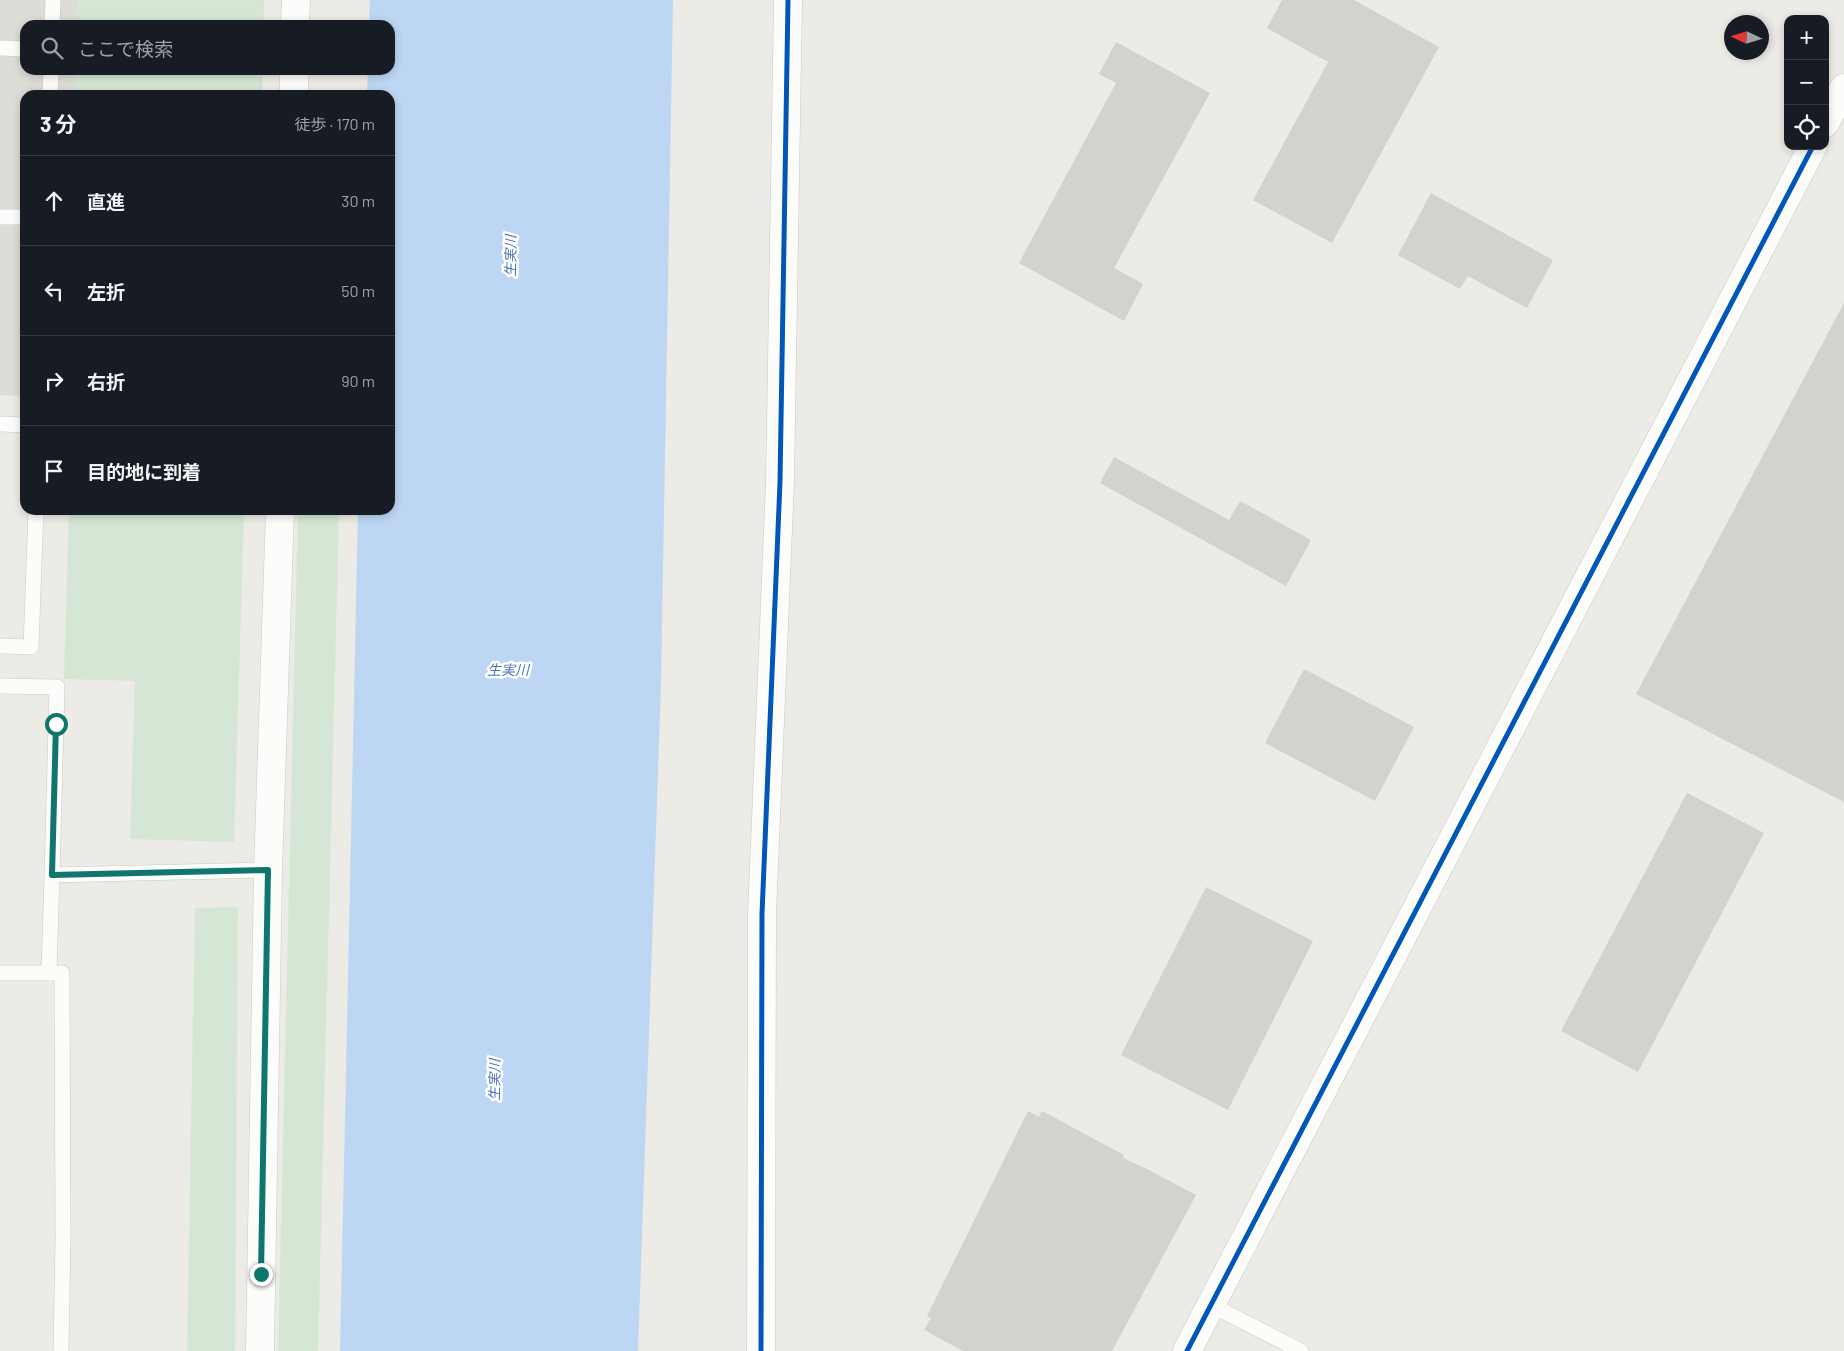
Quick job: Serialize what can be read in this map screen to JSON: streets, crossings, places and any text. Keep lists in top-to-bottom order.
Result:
{
  "water": ["生実川"],
  "north": "left",
  "page": {
    "map_buttons": ["+", "−"],
    "search": "ここで検索",
    "heading": ["3 分", "徒歩 · 170 m"],
    "list": [
      ["直進", "30 m"],
      ["左折", "50 m"],
      ["右折", "90 m"],
      "目的地に到着"
    ]
  }
}
